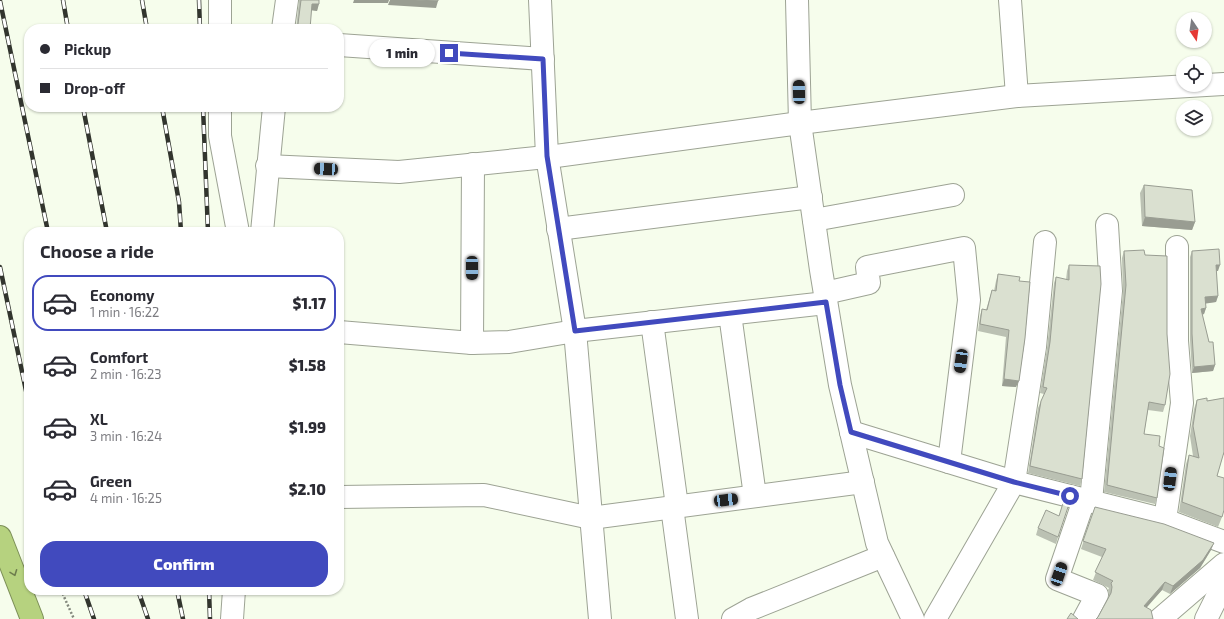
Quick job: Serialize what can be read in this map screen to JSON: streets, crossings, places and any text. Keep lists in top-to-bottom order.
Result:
{
  "north": "bottom",
  "page": {
    "banner": ["Pickup", "Drop-off"],
    "bubble": "1 min",
    "heading": "Choose a ride",
    "list": [
      {
        "name": "Economy",
        "note": "1 min · 16:22",
        "value": "$1.17"
      },
      {
        "name": "Comfort",
        "note": "2 min · 16:23",
        "value": "$1.58"
      },
      {
        "name": "XL",
        "note": "3 min · 16:24",
        "value": "$1.99"
      },
      {
        "name": "Green",
        "note": "4 min · 16:25",
        "value": "$2.10"
      }
    ],
    "buttons": "Confirm"
  }
}
